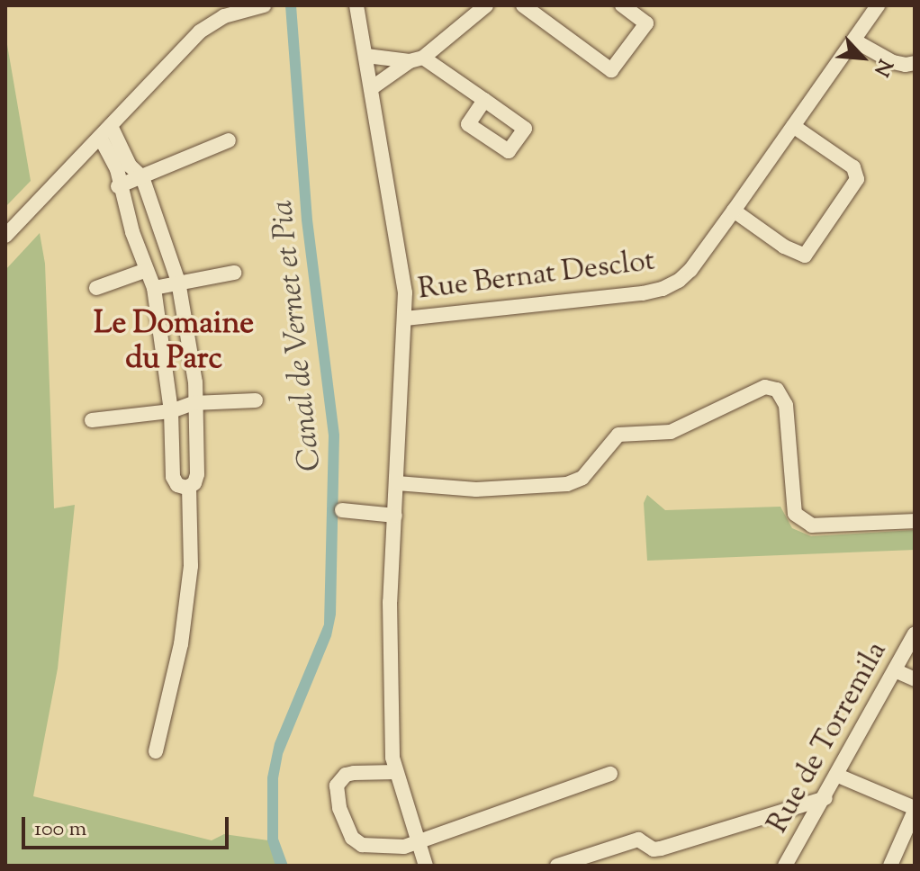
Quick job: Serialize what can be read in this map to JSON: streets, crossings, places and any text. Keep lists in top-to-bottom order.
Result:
{
  "streets": {
    "street": ["Rue Bernat Desclot", "Rue de Torremila"]
  },
  "districts": ["Le Domaine du Parc"],
  "water": ["Canal de Vernet et Pia"],
  "scale_bar": "100 m",
  "north": "bottom right"
}
